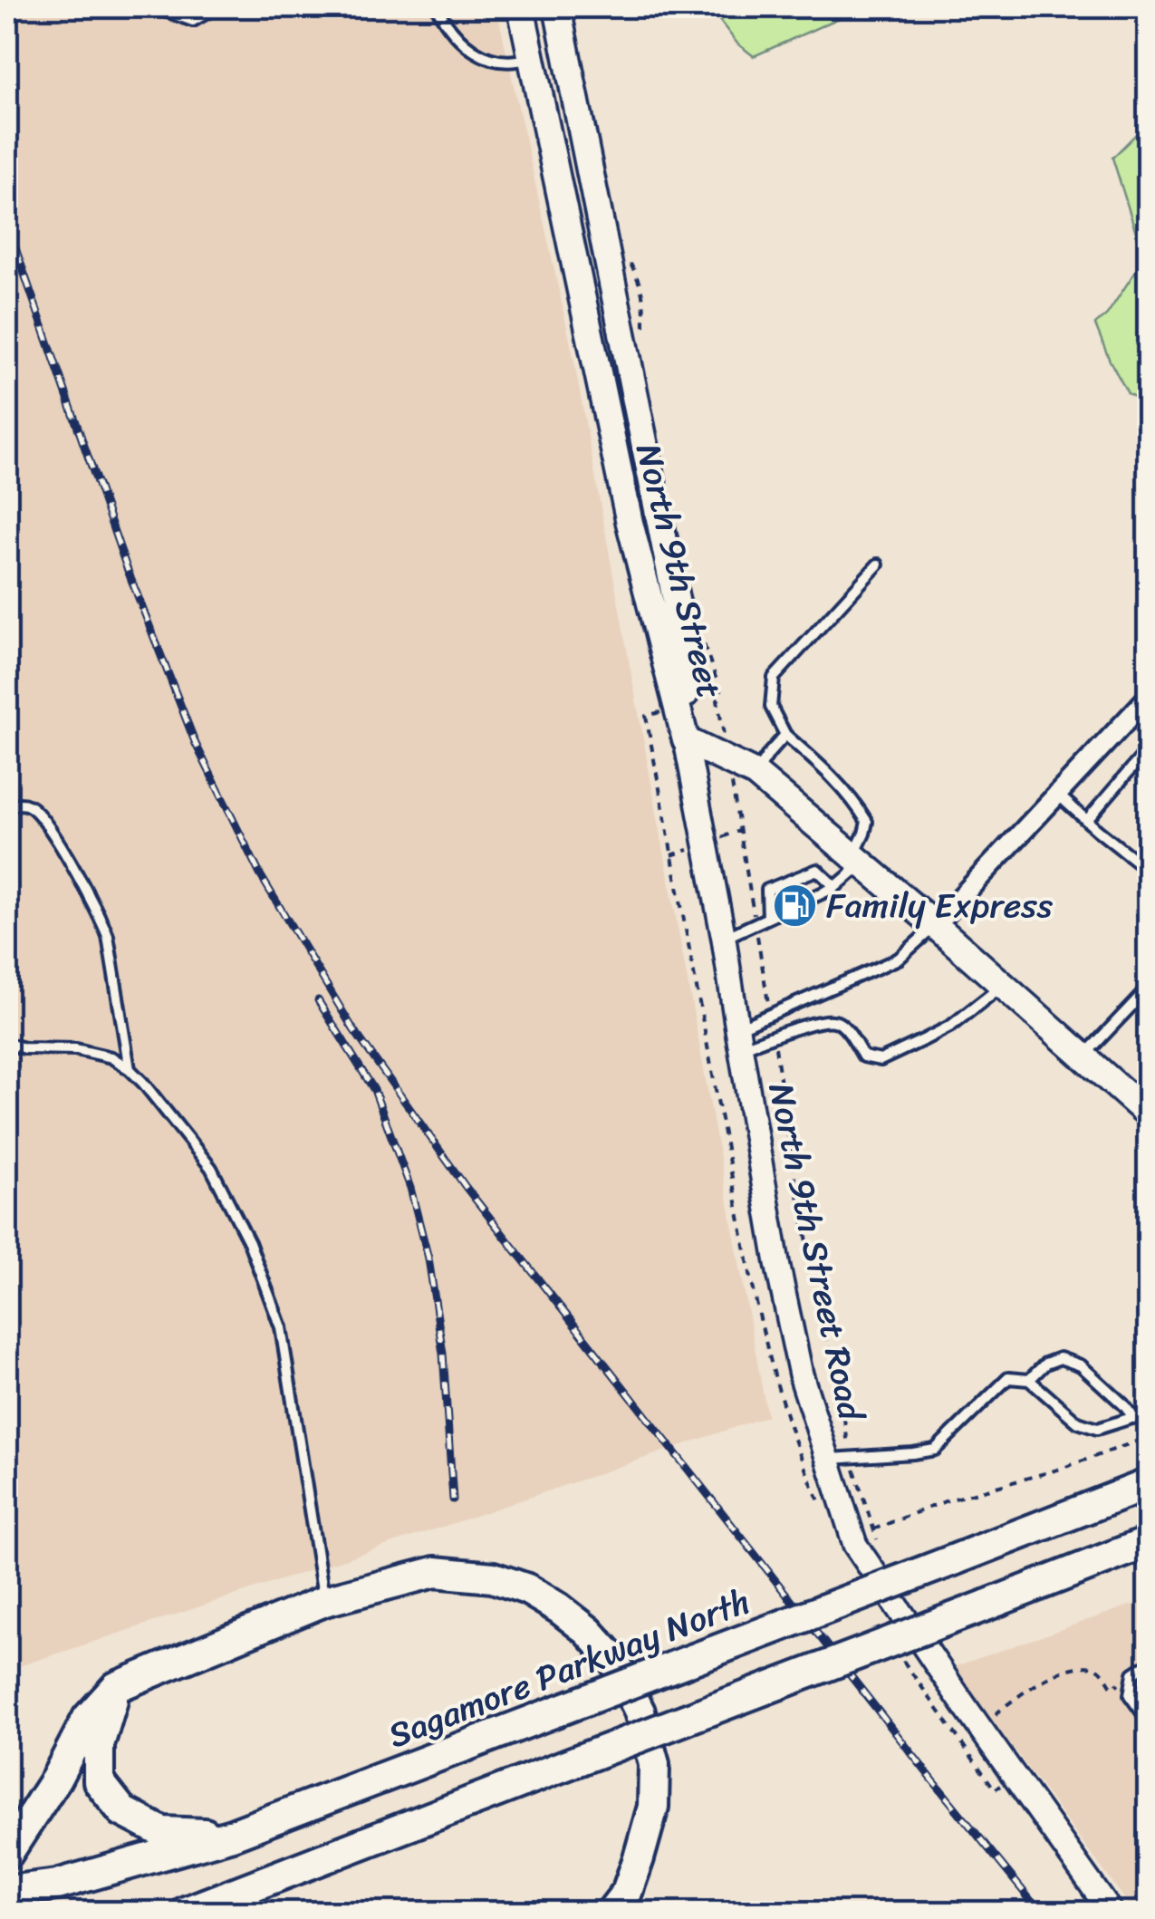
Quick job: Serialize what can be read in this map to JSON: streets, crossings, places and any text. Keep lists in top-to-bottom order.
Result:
{
  "streets": {
    "highway": ["Sagamore Parkway North"],
    "main road": ["North 9th Street"],
    "street": ["North 9th Street Road"]
  },
  "crossings": [
    ["North 9th Street", "North 9th Street Road"]
  ],
  "places": {
    "fuel station": ["Family Express"]
  }
}
